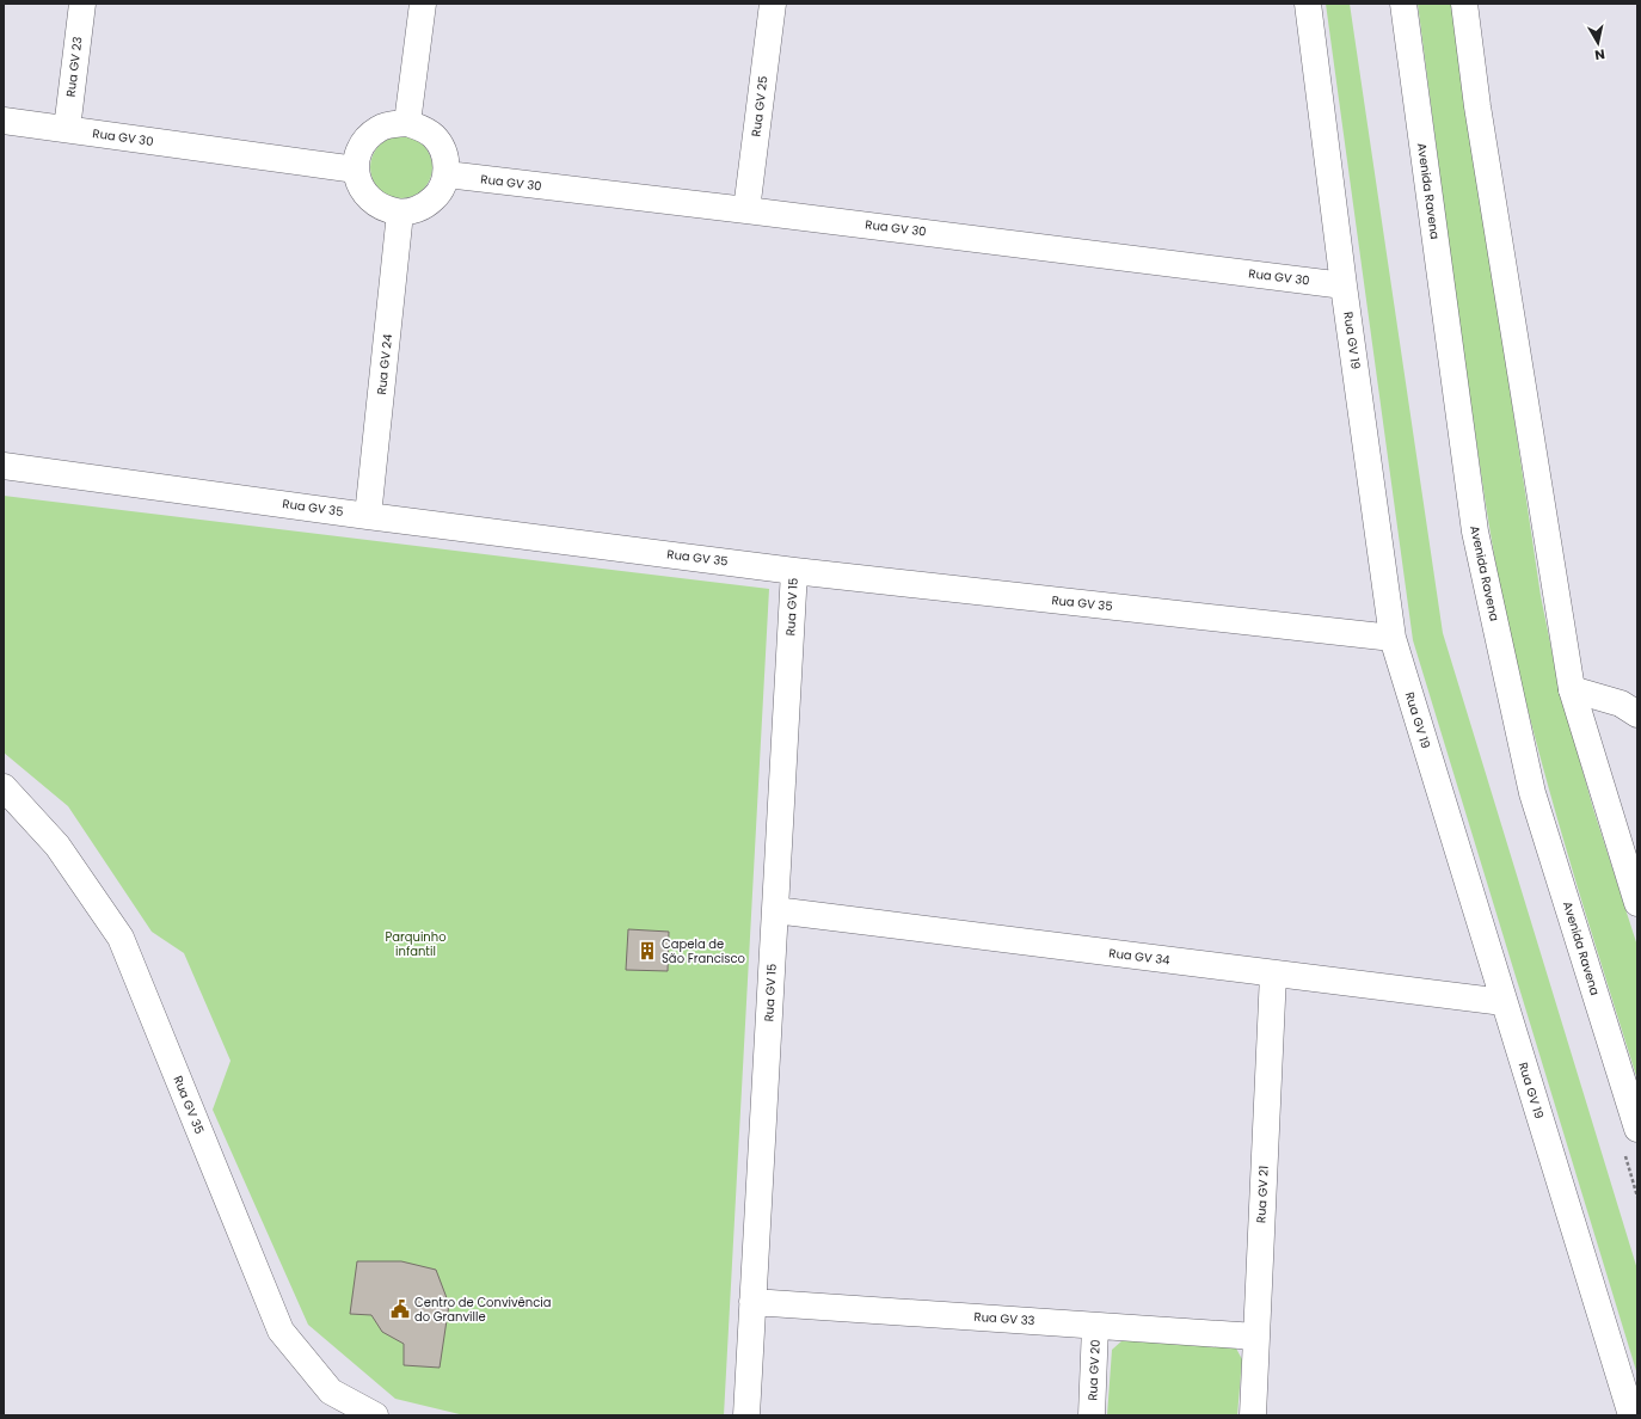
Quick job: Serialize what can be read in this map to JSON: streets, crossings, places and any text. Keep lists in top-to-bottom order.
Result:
{
  "streets": {
    "street": [
      "Rua GV 23",
      "Rua GV 25",
      "Rua GV 30",
      "Avenida Ravena",
      "Rua GV 19",
      "Rua GV 24",
      "Rua GV 35",
      "Rua GV 15",
      "Rua GV 34",
      "Rua GV 21",
      "Rua GV 33",
      "Rua GV 20"
    ]
  },
  "crossings": [
    ["Rua GV 23", "Rua GV 30"],
    ["Rua GV 25", "Rua GV 30"],
    ["Rua GV 30", "Rua GV 19"],
    ["Rua GV 30", "Rua GV 24"],
    ["Rua GV 19", "Rua GV 35"],
    ["Rua GV 19", "Rua GV 34"],
    ["Rua GV 24", "Rua GV 35"],
    ["Rua GV 35", "Rua GV 15"],
    ["Rua GV 15", "Rua GV 34"],
    ["Rua GV 15", "Rua GV 33"],
    ["Rua GV 34", "Rua GV 21"],
    ["Rua GV 21", "Rua GV 33"],
    ["Rua GV 33", "Rua GV 20"]
  ],
  "parks": ["Parquinho infantil"],
  "places": {
    "building": ["Capela de São Francisco"],
    "public building": ["Centro de Convivência do Granville"]
  },
  "north": "bottom"
}
